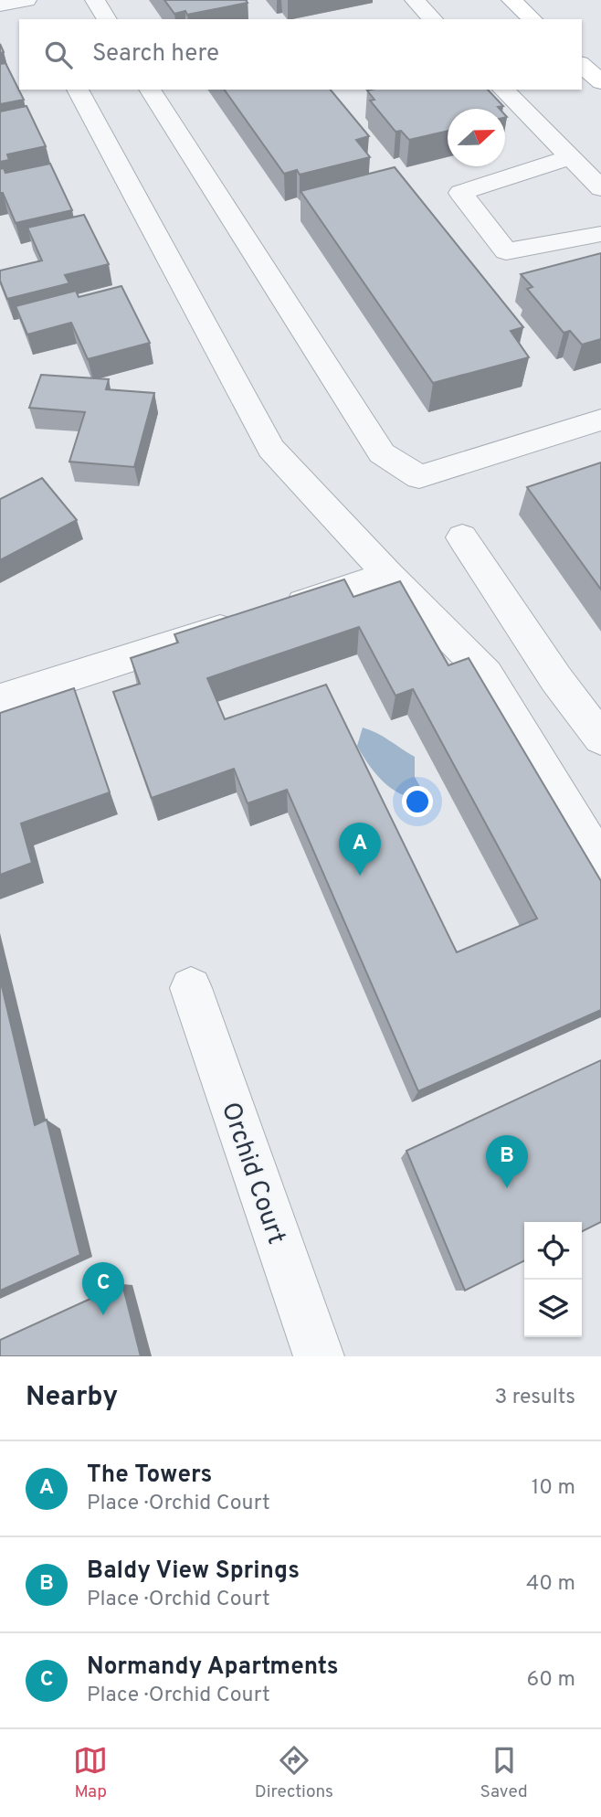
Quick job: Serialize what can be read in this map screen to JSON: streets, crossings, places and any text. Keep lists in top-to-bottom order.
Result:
{
  "streets": {
    "street": ["Orchid Court"]
  },
  "north": "right",
  "page": {
    "search": "Search here",
    "pins": ["A", "B", "C"],
    "heading": ["Nearby", "3 results"],
    "list": [
      {
        "mark": "A",
        "name": "The Towers",
        "note": "Place · Orchid Court",
        "value": "10 m"
      },
      {
        "mark": "B",
        "name": "Baldy View Springs",
        "note": "Place · Orchid Court",
        "value": "40 m"
      },
      {
        "mark": "C",
        "name": "Normandy Apartments",
        "note": "Place · Orchid Court",
        "value": "60 m"
      }
    ],
    "nav": ["Map", "Directions", "Saved"]
  }
}
